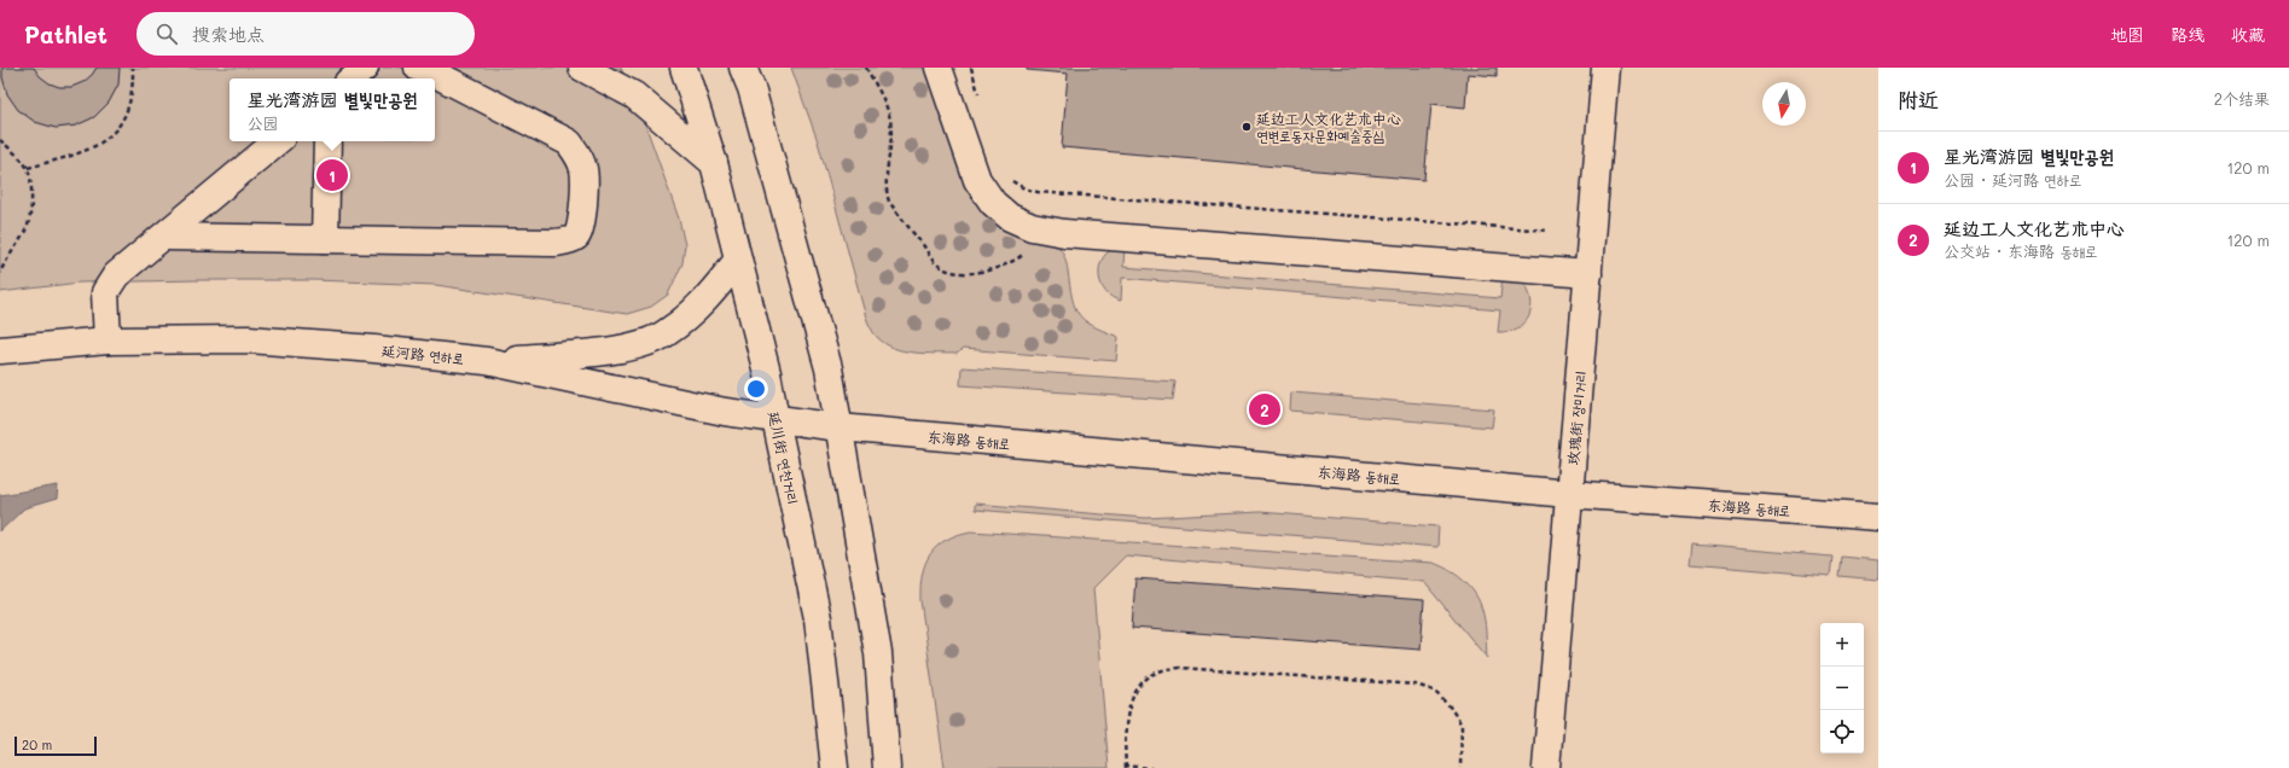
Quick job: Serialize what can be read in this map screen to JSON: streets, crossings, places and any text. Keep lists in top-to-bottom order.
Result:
{
  "streets": {
    "main road": [
      "延河路 연하로",
      "玫瑰街 장미거리",
      "东海路 동해로",
      "延川街 연천거리"
    ]
  },
  "crossings": [
    ["延河路 연하로", "东海路 동해로"],
    ["延河路 연하로", "延川街 연천거리"],
    ["玫瑰街 장미거리", "东海路 동해로"]
  ],
  "places": ["延边工人文化艺术中心 연변로동자문화예술중심"],
  "scale_bar": "20 m",
  "north": "bottom",
  "page": {
    "header": "Pathlet",
    "search": "搜索地点",
    "nav": ["地图", "路线", "收藏"],
    "heading": ["附近", "2个结果"],
    "popup": ["星光湾游园 별빛만공원", "公园"],
    "list": [
      {
        "mark": "1",
        "name": "星光湾游园 별빛만공원",
        "note": "公园 · 延河路 연하로",
        "value": "120 m"
      },
      {
        "mark": "2",
        "name": "延边工人文化艺术中心",
        "note": "公交站 · 东海路 동해로",
        "value": "120 m"
      }
    ],
    "pins": ["1", "2"],
    "map_buttons": ["+", "−"],
    "scale": "20 m"
  }
}
